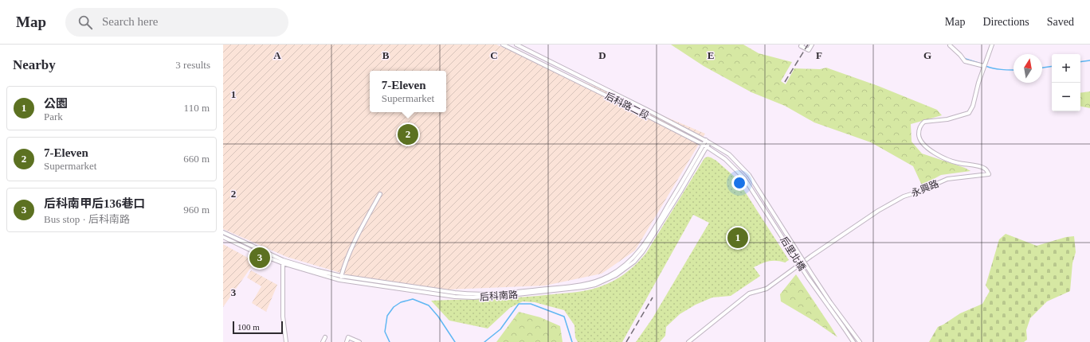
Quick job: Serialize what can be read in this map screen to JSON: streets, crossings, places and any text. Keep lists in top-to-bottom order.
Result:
{
  "streets": {
    "street": [
      "后科路二段",
      "永興路",
      "后里北橋",
      "后科南路"
    ]
  },
  "crossings": [
    ["后科路二段", "后里北橋"],
    ["后科路二段", "后科南路"]
  ],
  "scale_bar": "100 m",
  "north": "top",
  "page": {
    "header": "Map",
    "search": "Search here",
    "nav": ["Map", "Directions", "Saved"],
    "heading": ["Nearby", "3 results"],
    "map_buttons": ["+", "−"],
    "popup": ["7-Eleven", "Supermarket"],
    "list": [
      {
        "mark": "1",
        "name": "公園",
        "note": "Park",
        "value": "110 m"
      },
      {
        "mark": "2",
        "name": "7-Eleven",
        "note": "Supermarket",
        "value": "660 m"
      },
      {
        "mark": "3",
        "name": "后科南甲后136巷口",
        "note": "Bus stop · 后科南路",
        "value": "960 m"
      }
    ],
    "pins": ["2", "1", "3"],
    "scale": "100 m"
  },
  "grid": {
    "columns": [
      "A",
      "B",
      "C",
      "D",
      "E",
      "F",
      "G"
    ],
    "rows": ["1", "2", "3"]
  }
}
